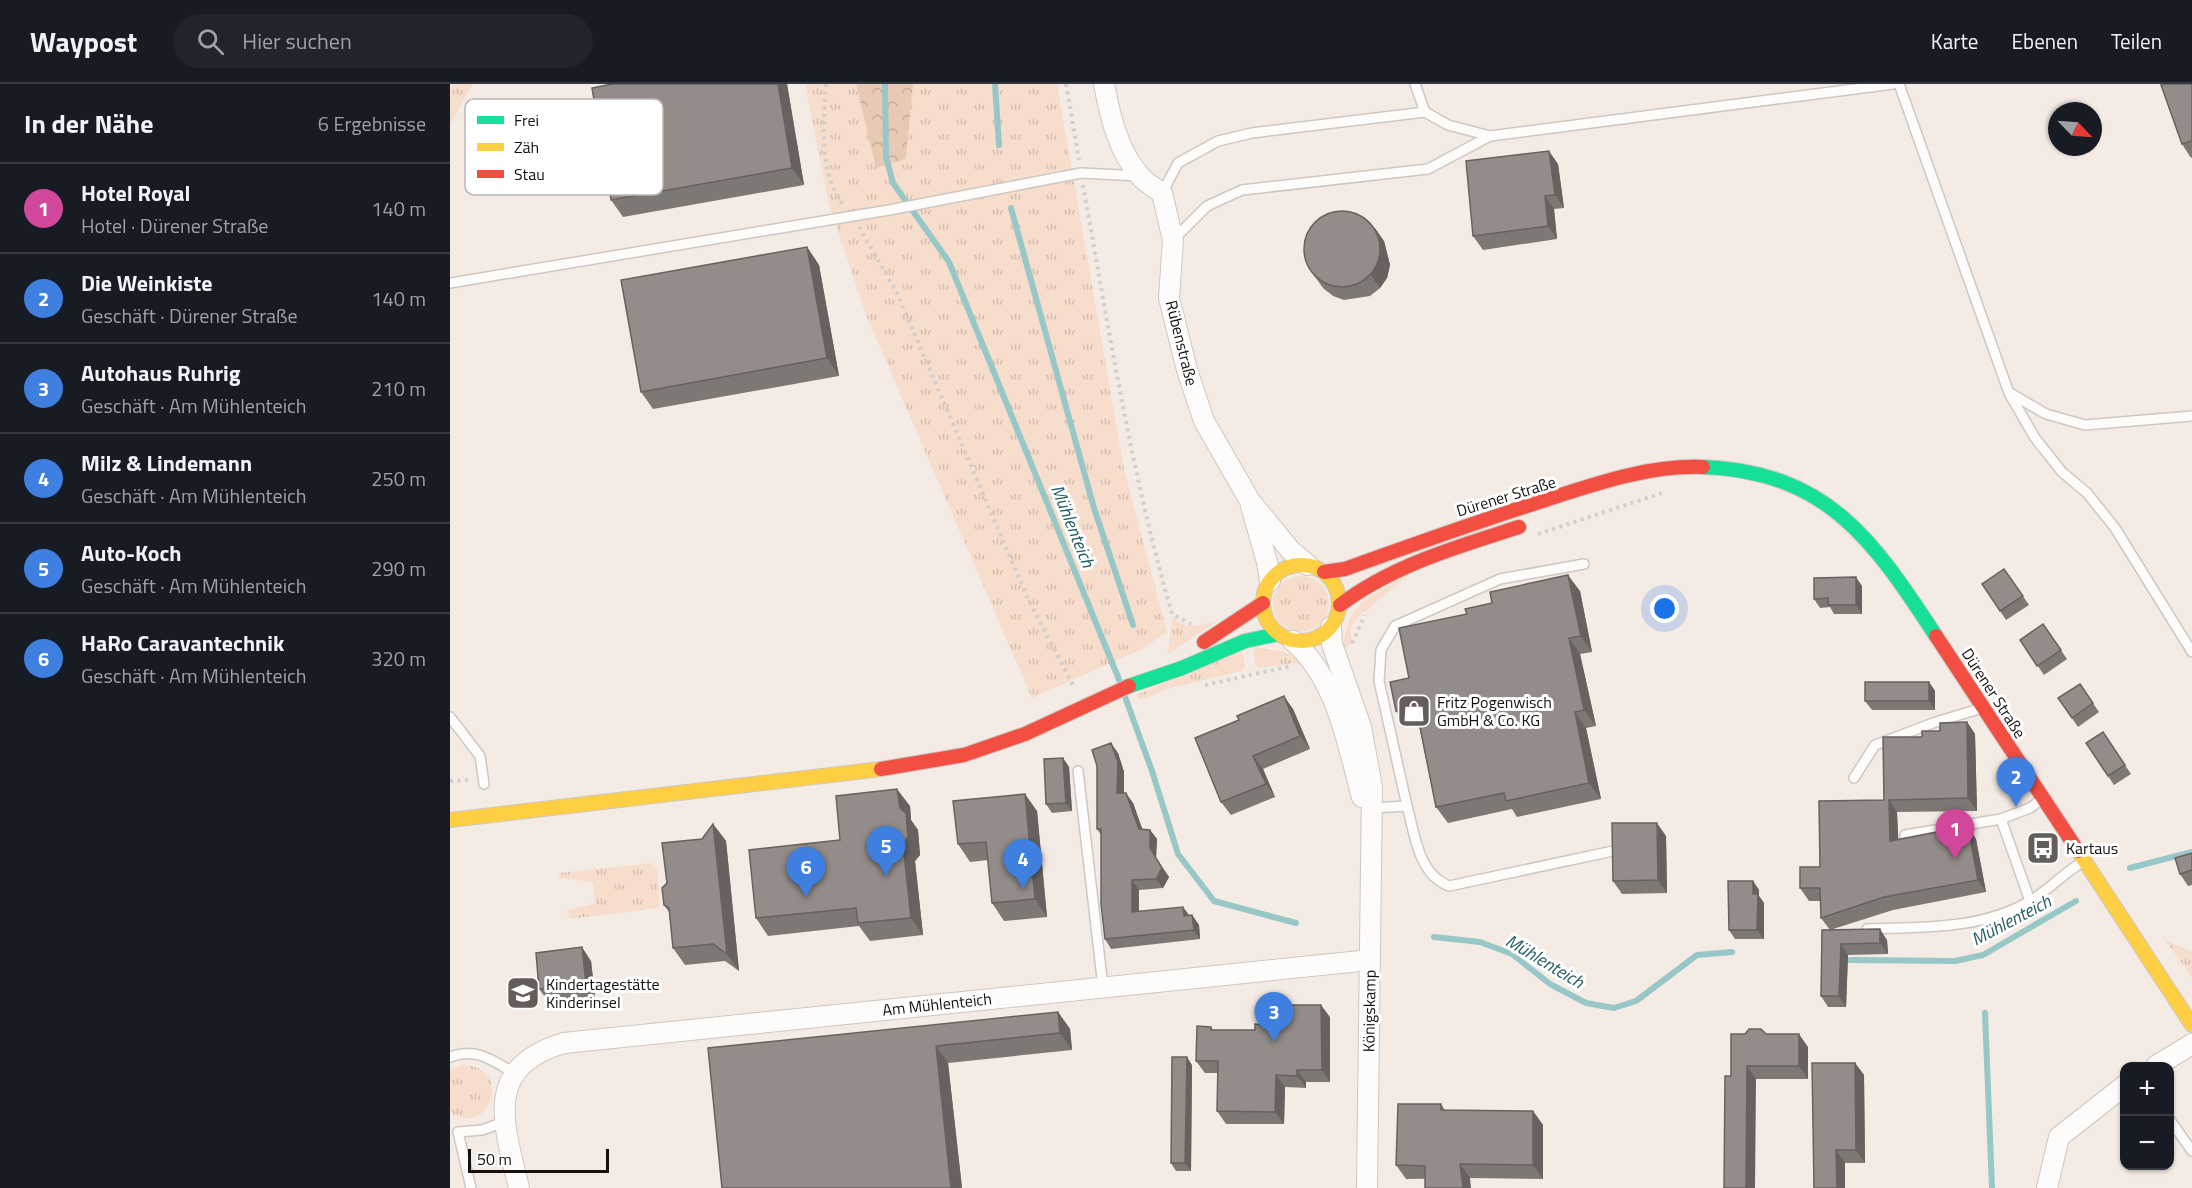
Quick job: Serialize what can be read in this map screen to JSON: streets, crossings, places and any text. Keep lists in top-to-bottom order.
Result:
{
  "streets": {
    "main road": ["Dürener Straße"],
    "street": ["Rübenstraße", "Am Mühlenteich", "Königskamp"]
  },
  "crossings": [
    ["Rübenstraße", "Dürener Straße"],
    ["Rübenstraße", "Königskamp"],
    ["Dürener Straße", "Königskamp"],
    ["Am Mühlenteich", "Königskamp"]
  ],
  "water": ["Mühlenteich"],
  "places": {
    "shop": ["Fritz Pogenwisch GmbH & Co. KG"],
    "bus stop": ["Kartaus"],
    "school or university": ["Kindertagestätte Kinderinsel"]
  },
  "legend": ["Frei", "Zäh", "Stau"],
  "scale_bar": "50 m",
  "north": "bottom right",
  "page": {
    "header": "Waypost",
    "search": "Hier suchen",
    "nav": ["Karte", "Ebenen", "Teilen"],
    "heading": ["In der Nähe", "6 Ergebnisse"],
    "list": [
      {
        "mark": "1",
        "name": "Hotel Royal",
        "note": "Hotel · Dürener Straße",
        "value": "140 m"
      },
      {
        "mark": "2",
        "name": "Die Weinkiste",
        "note": "Geschäft · Dürener Straße",
        "value": "140 m"
      },
      {
        "mark": "3",
        "name": "Autohaus Ruhrig",
        "note": "Geschäft · Am Mühlenteich",
        "value": "210 m"
      },
      {
        "mark": "4",
        "name": "Milz & Lindemann",
        "note": "Geschäft · Am Mühlenteich",
        "value": "250 m"
      },
      {
        "mark": "5",
        "name": "Auto-Koch",
        "note": "Geschäft · Am Mühlenteich",
        "value": "290 m"
      },
      {
        "mark": "6",
        "name": "HaRo Caravantechnik",
        "note": "Geschäft · Am Mühlenteich",
        "value": "320 m"
      }
    ],
    "pins": [
      "2",
      "1",
      "5",
      "4",
      "6",
      "3"
    ],
    "map_buttons": ["+", "−"],
    "scale": "50 m"
  }
}
